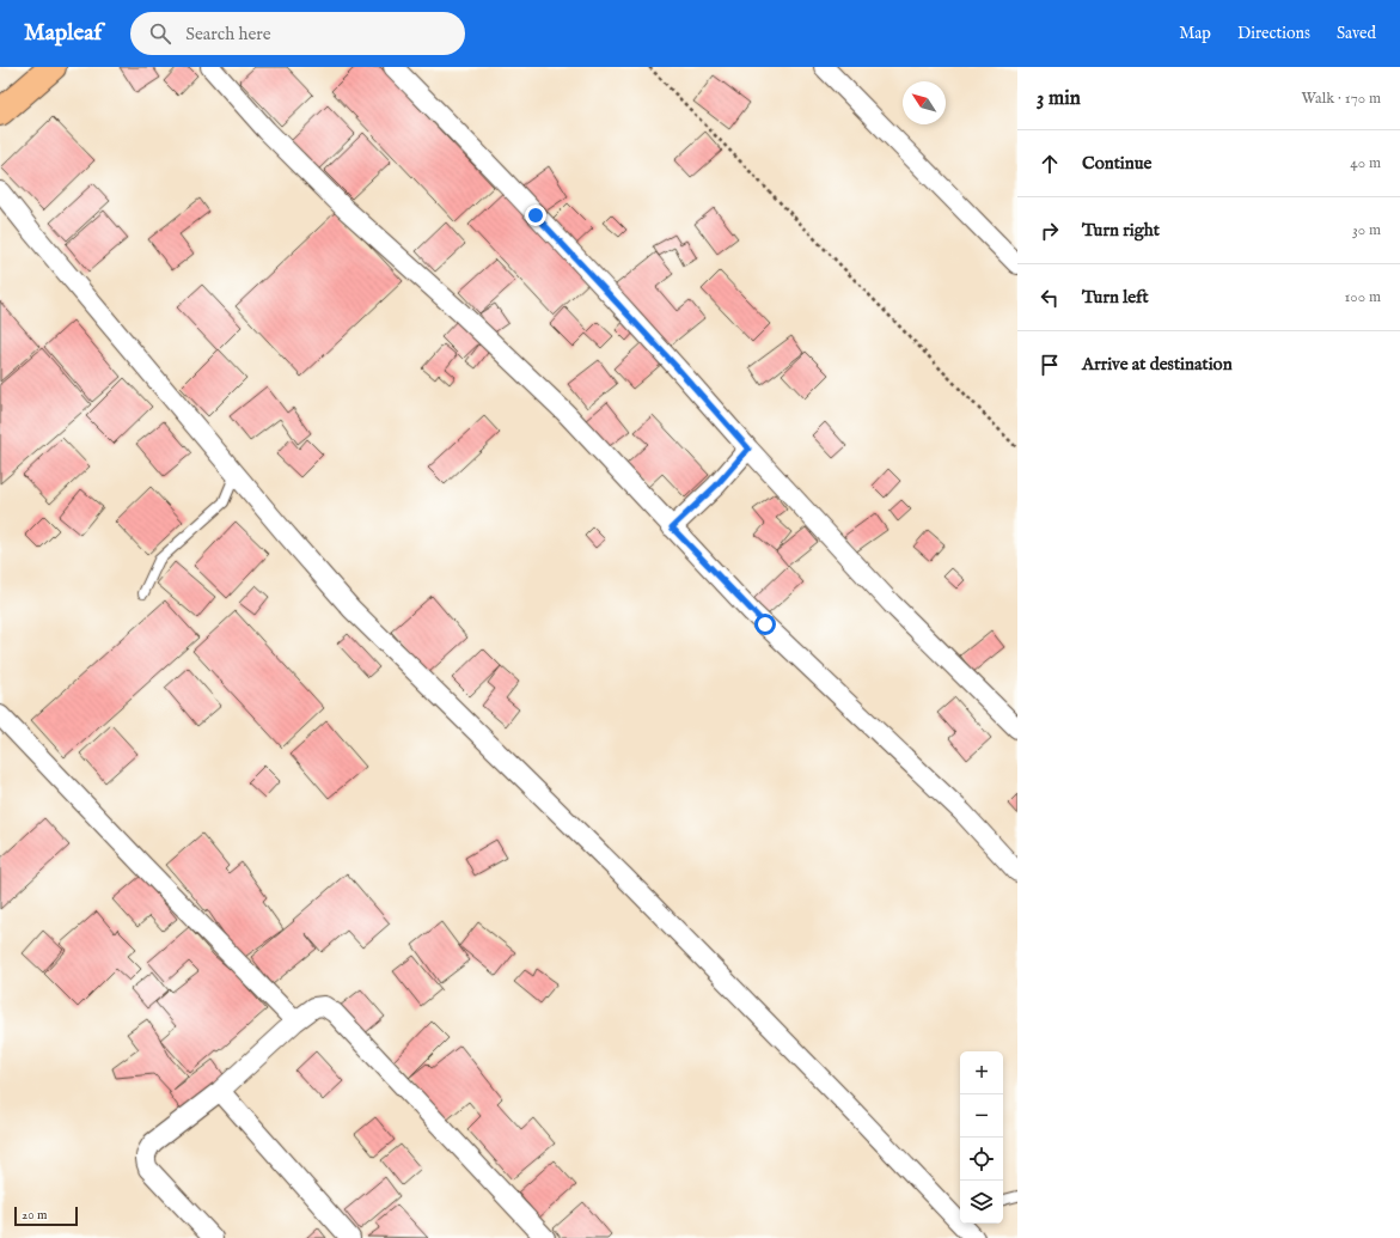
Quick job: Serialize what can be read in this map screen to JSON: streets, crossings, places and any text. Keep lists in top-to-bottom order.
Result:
{
  "scale_bar": "20 m",
  "north": "top left",
  "page": {
    "header": "Mapleaf",
    "search": "Search here",
    "nav": ["Map", "Directions", "Saved"],
    "heading": ["3 min", "Walk · 170 m"],
    "list": [
      ["Continue", "40 m"],
      ["Turn right", "30 m"],
      ["Turn left", "100 m"],
      "Arrive at destination"
    ],
    "map_buttons": ["+", "−"],
    "scale": "20 m"
  }
}
